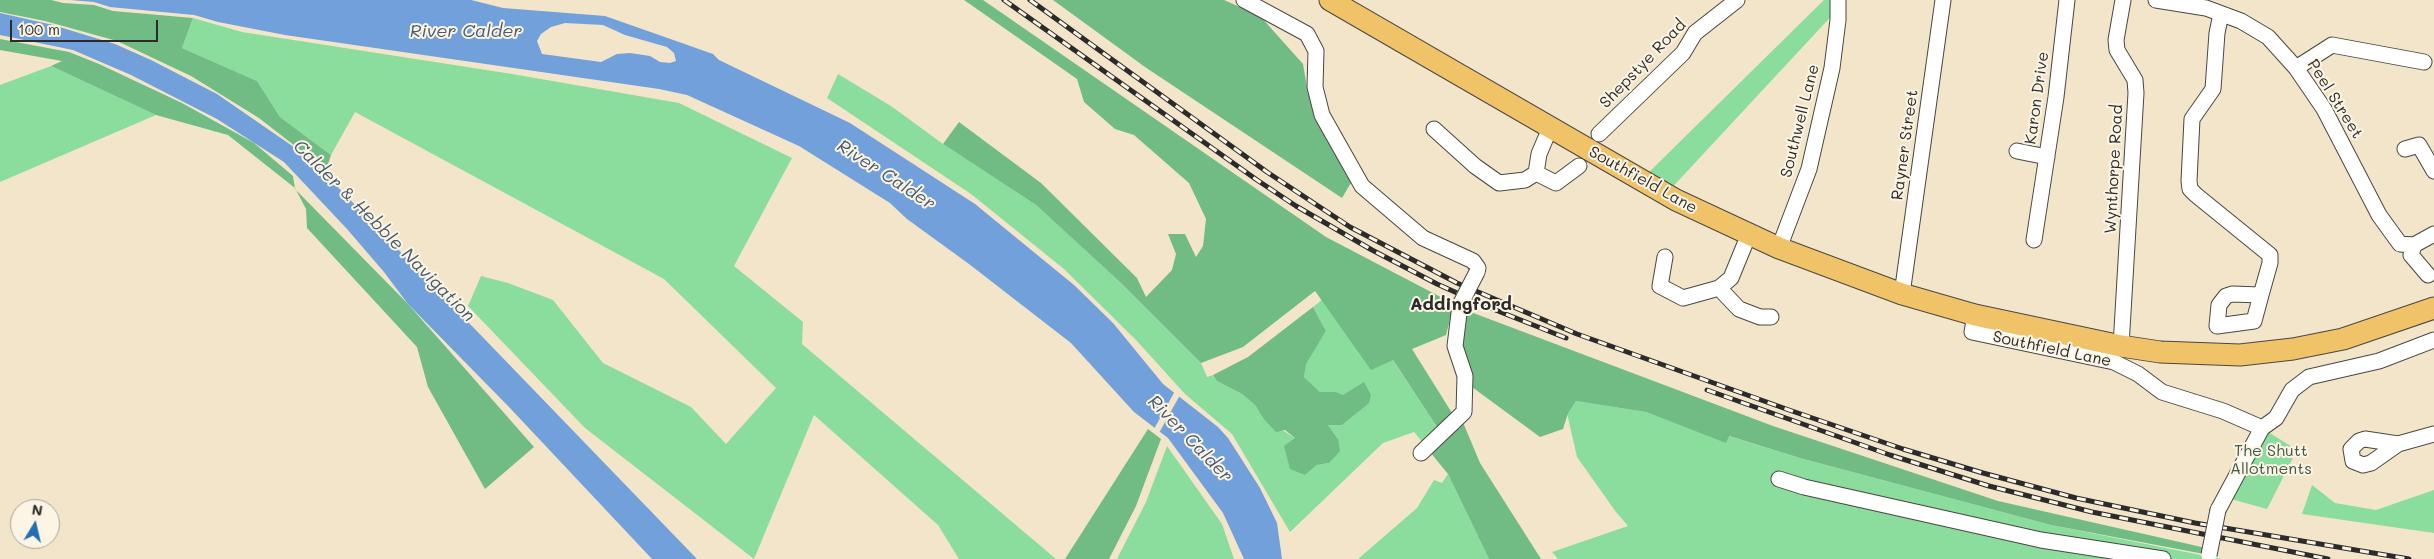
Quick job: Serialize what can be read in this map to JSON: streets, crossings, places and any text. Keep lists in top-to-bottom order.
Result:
{
  "streets": {
    "highway": ["Southfield Lane"],
    "street": [
      "Shepstye Road",
      "Karon Drive",
      "Peel Street",
      "Southwell Lane",
      "Rayner Street",
      "Wynthorpe Road"
    ]
  },
  "crossings": [
    ["Southwell Lane", "Southfield Lane"],
    ["Rayner Street", "Southfield Lane"],
    ["Wynthorpe Road", "Southfield Lane"]
  ],
  "districts": ["Addingford"],
  "water": ["River Calder", "Calder & Hebble Navigation"],
  "parks": ["The Shutt Allotments"],
  "scale_bar": "100 m",
  "north": "top"
}
